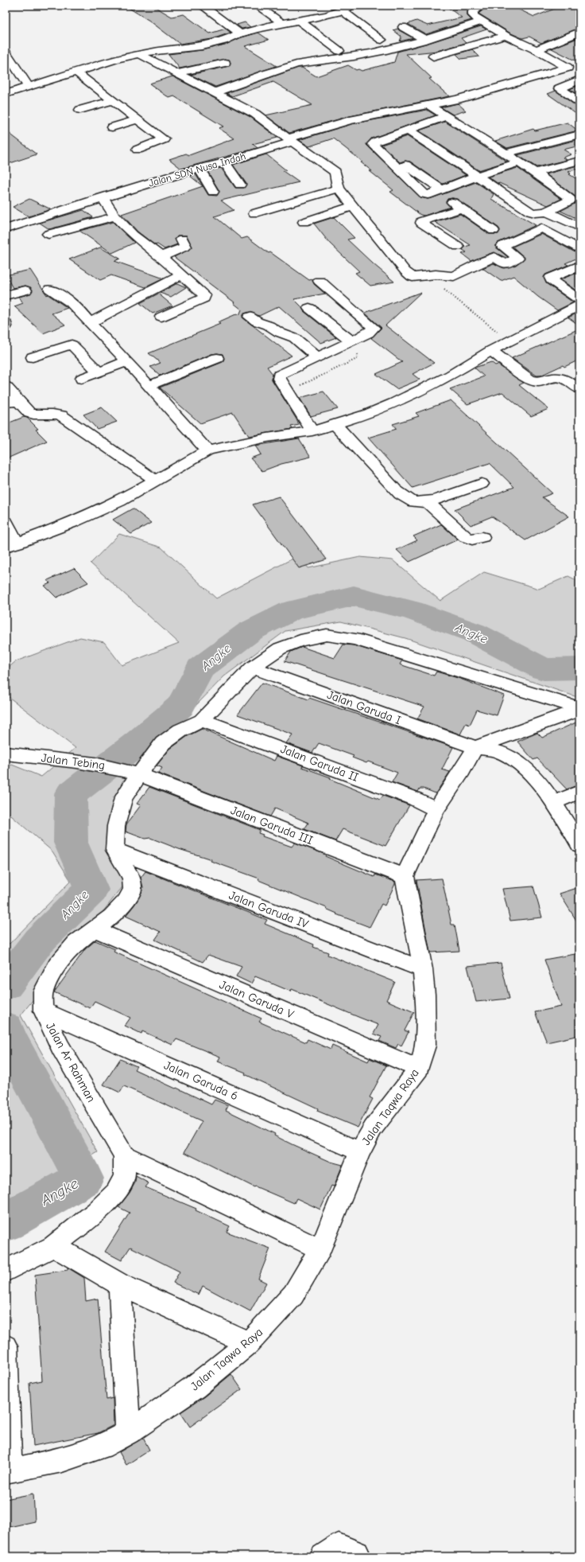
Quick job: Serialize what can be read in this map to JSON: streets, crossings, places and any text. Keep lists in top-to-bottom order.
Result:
{
  "streets": {
    "street": [
      "Jalan SDN Nusa Indah",
      "Jalan Garuda I",
      "Jalan Tebing",
      "Jalan Garuda II",
      "Jalan Garuda III",
      "Jalan Garuda IV",
      "Jalan Garuda V",
      "Jalan Ar Rahman",
      "Jalan Garuda 6",
      "Jalan Taqwa Raya"
    ]
  },
  "crossings": [
    ["Jalan Tebing", "Jalan Garuda III"],
    ["Jalan Garuda III", "Jalan Taqwa Raya"],
    ["Jalan Garuda IV", "Jalan Ar Rahman"],
    ["Jalan Garuda IV", "Jalan Taqwa Raya"],
    ["Jalan Garuda V", "Jalan Ar Rahman"],
    ["Jalan Garuda V", "Jalan Taqwa Raya"],
    ["Jalan Ar Rahman", "Jalan Garuda 6"],
    ["Jalan Garuda 6", "Jalan Taqwa Raya"]
  ],
  "water": ["Angke"]
}
